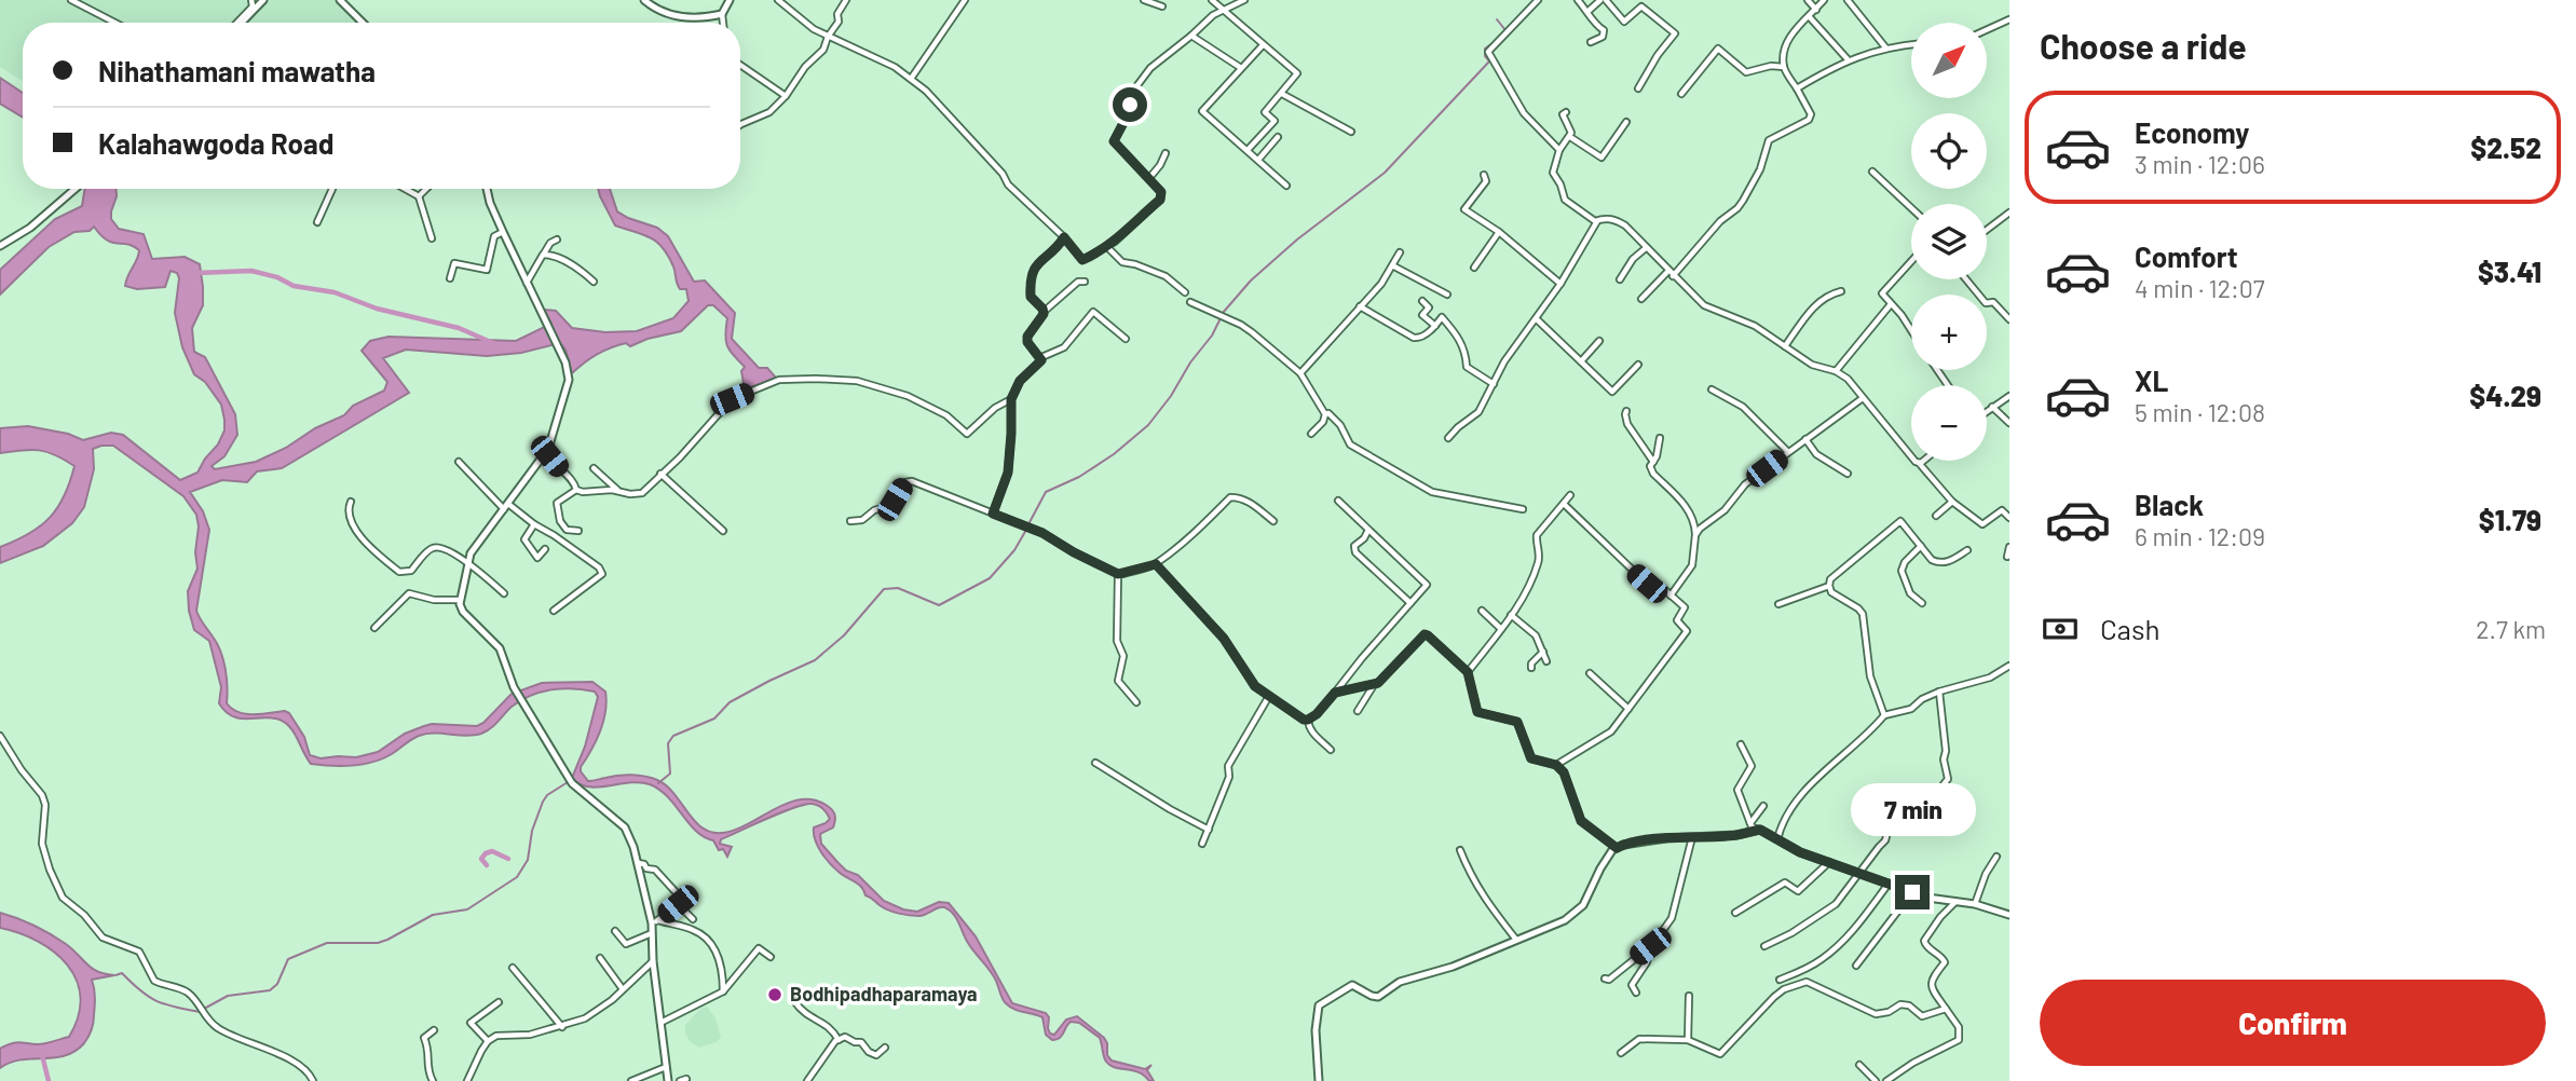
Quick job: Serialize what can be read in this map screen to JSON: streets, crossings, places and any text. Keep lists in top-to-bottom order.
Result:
{
  "places": ["Bodhipadhaparamaya"],
  "north": "top right",
  "page": {
    "heading": "Choose a ride",
    "map_buttons": ["+", "−"],
    "banner": ["Nihathamani mawatha", "Kalahawgoda Road"],
    "list": [
      {
        "name": "Economy",
        "note": "3 min · 12:06",
        "value": "$2.52"
      },
      {
        "name": "Comfort",
        "note": "4 min · 12:07",
        "value": "$3.41"
      },
      {
        "name": "XL",
        "note": "5 min · 12:08",
        "value": "$4.29"
      },
      {
        "name": "Black",
        "note": "6 min · 12:09",
        "value": "$1.79"
      }
    ],
    "pay": ["Cash", "2.7 km"],
    "bubble": "7 min",
    "buttons": "Confirm"
  }
}
